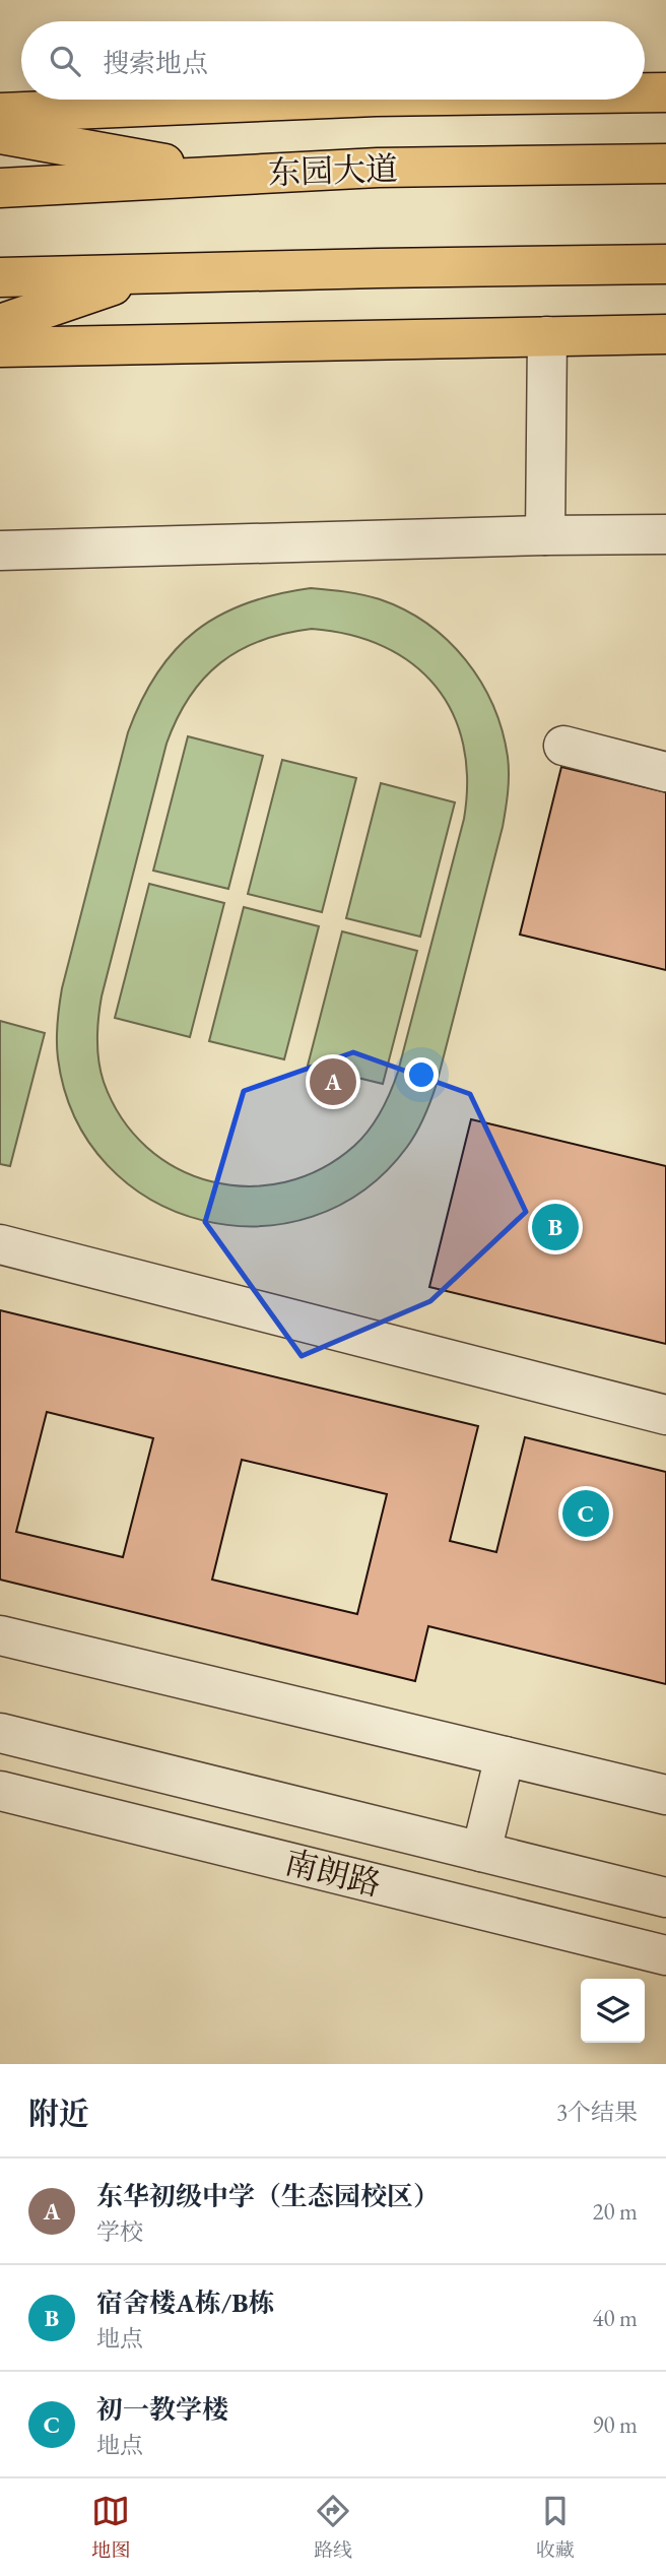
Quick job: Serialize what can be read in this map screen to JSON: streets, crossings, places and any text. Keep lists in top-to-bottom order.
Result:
{
  "streets": {
    "main road": ["东园大道"],
    "street": ["南朗路"]
  },
  "page": {
    "search": "搜索地点",
    "pins": ["A", "B", "C"],
    "heading": ["附近", "3个结果"],
    "list": [
      {
        "mark": "A",
        "name": "东华初级中学（生态园校区）",
        "note": "学校",
        "value": "20 m"
      },
      {
        "mark": "B",
        "name": "宿舍楼A栋/B栋",
        "note": "地点",
        "value": "40 m"
      },
      {
        "mark": "C",
        "name": "初一教学楼",
        "note": "地点",
        "value": "90 m"
      }
    ],
    "nav": ["地图", "路线", "收藏"]
  }
}
